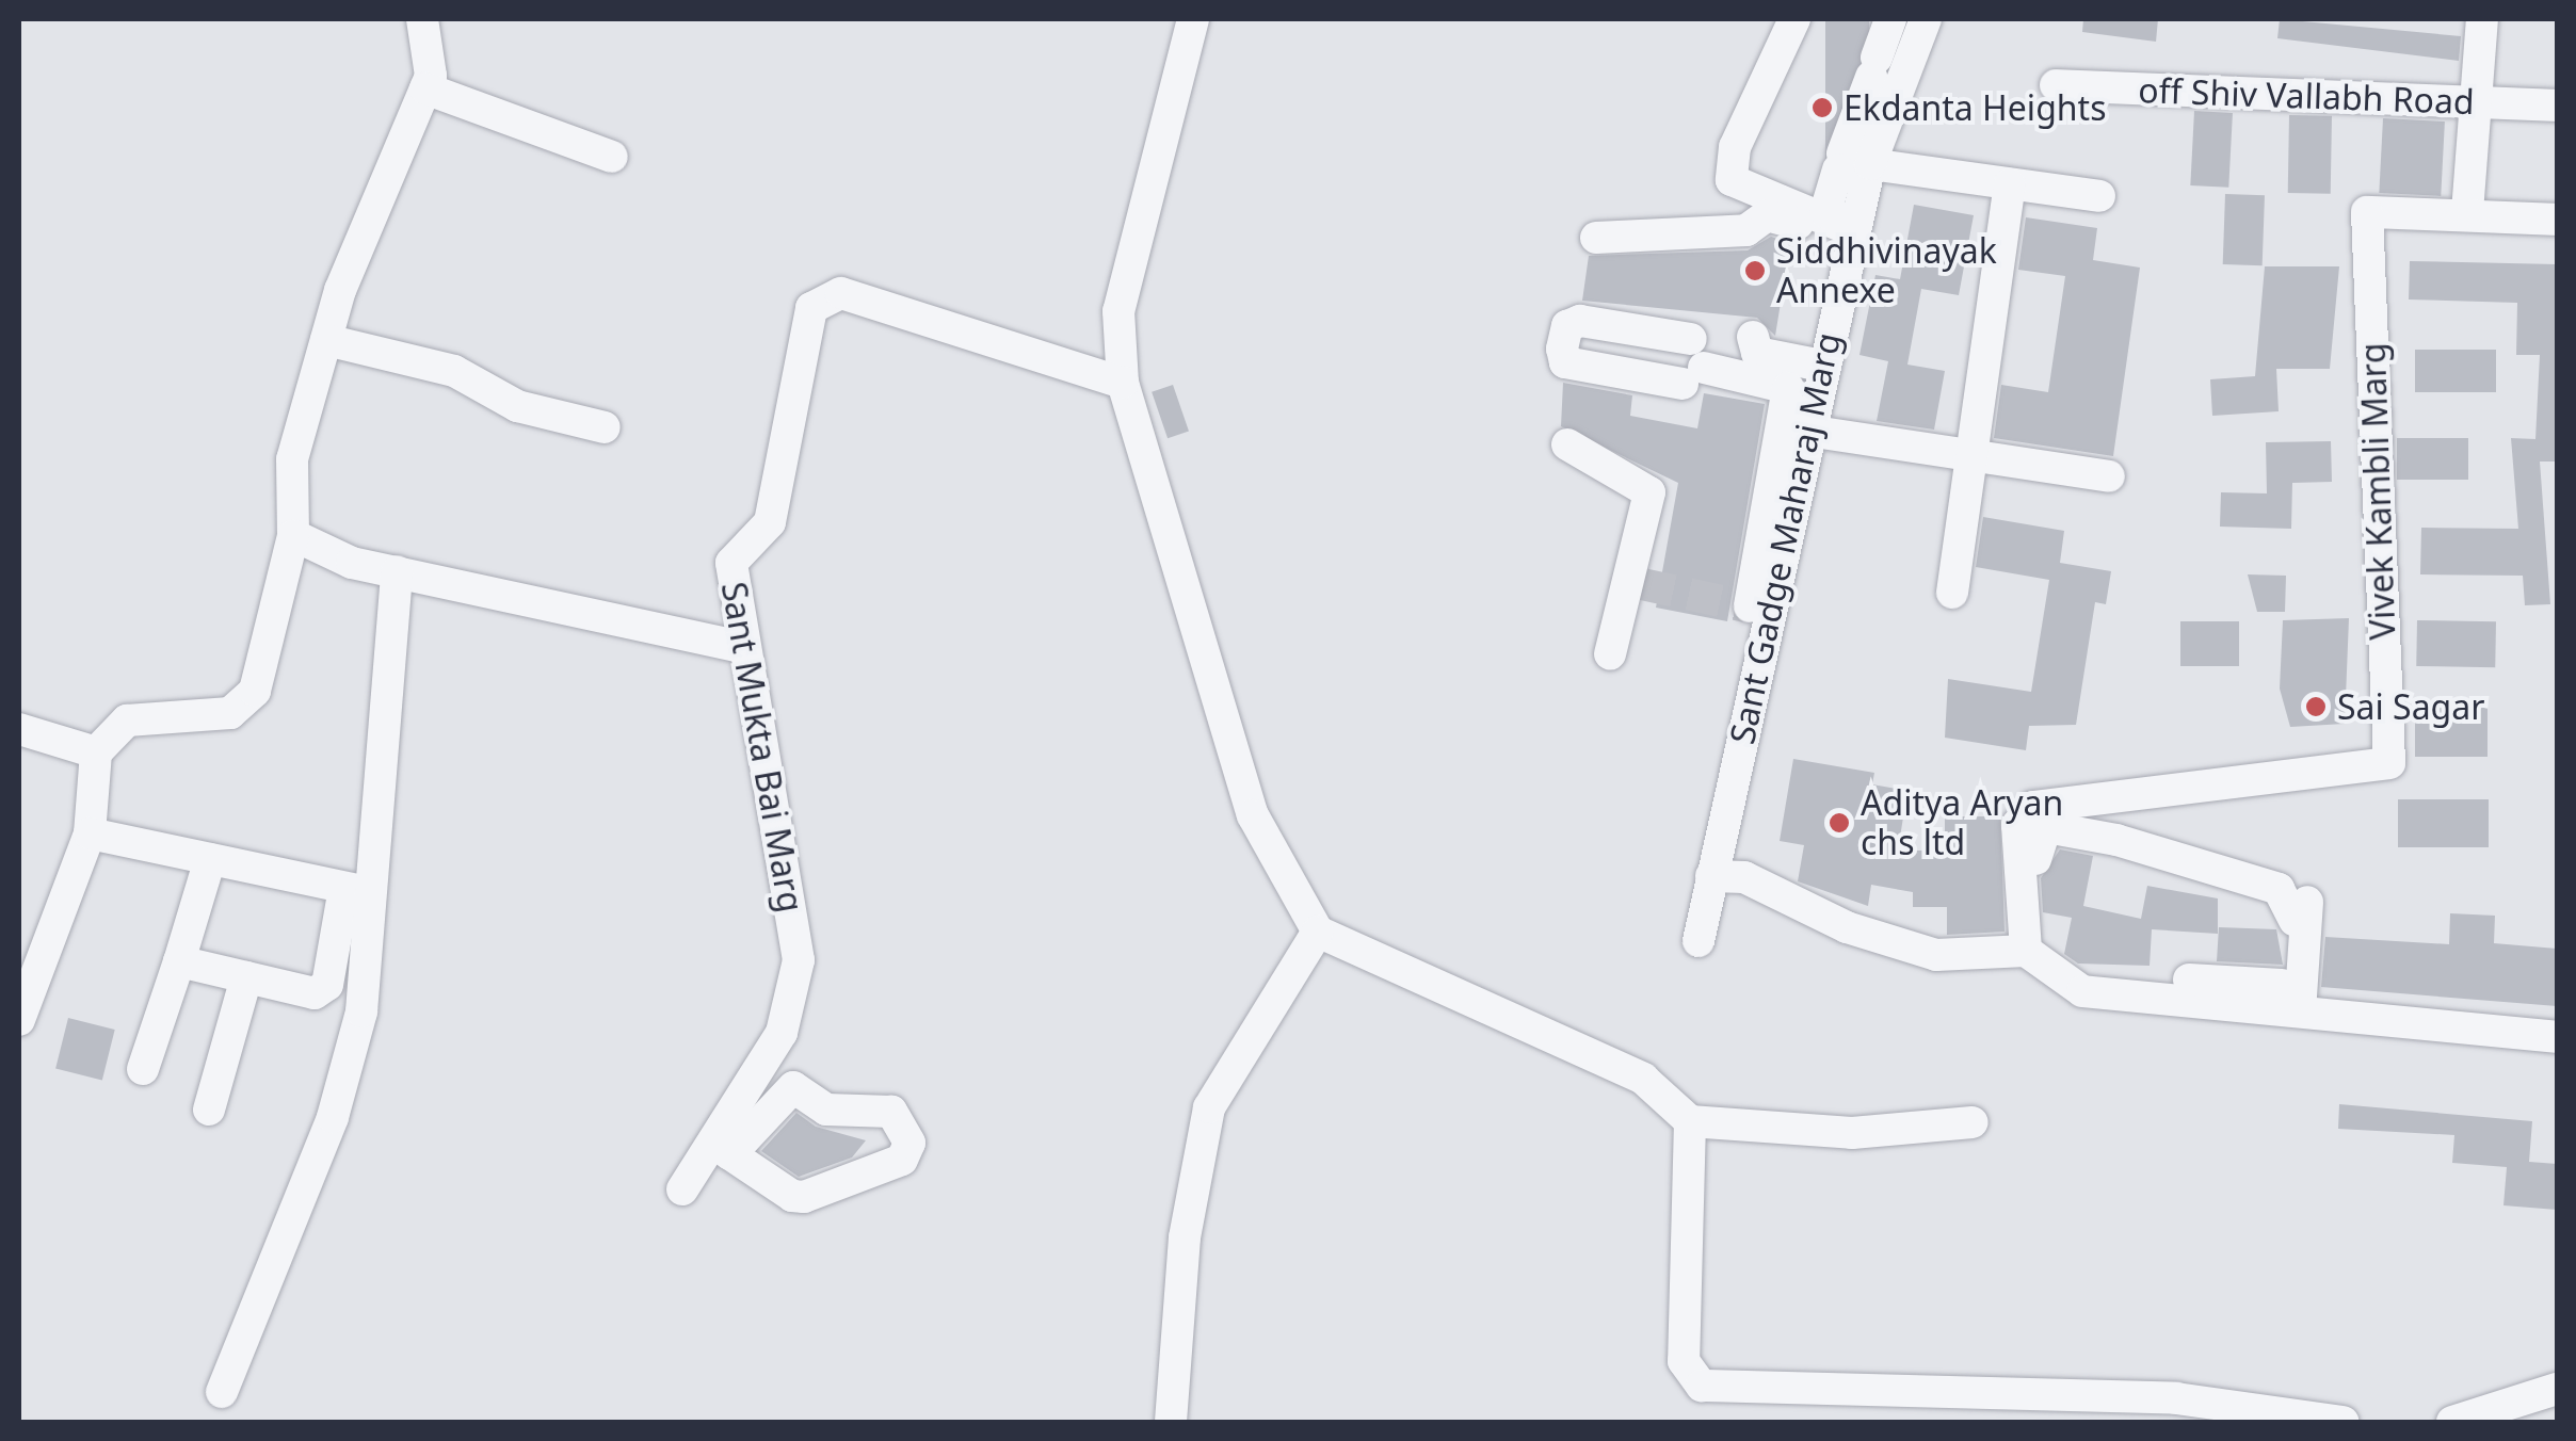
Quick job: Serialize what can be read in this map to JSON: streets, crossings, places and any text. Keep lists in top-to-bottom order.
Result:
{
  "streets": {
    "street": [
      "off Shiv Vallabh Road",
      "Vivek Kambli Marg",
      "Sant Gadge Maharaj Marg",
      "Sant Mukta Bai Marg"
    ]
  },
  "places": [
    "Ekdanta Heights",
    "Siddhivinayak Annexe",
    "Sai Sagar",
    "Aditya Aryan chs ltd"
  ]
}
